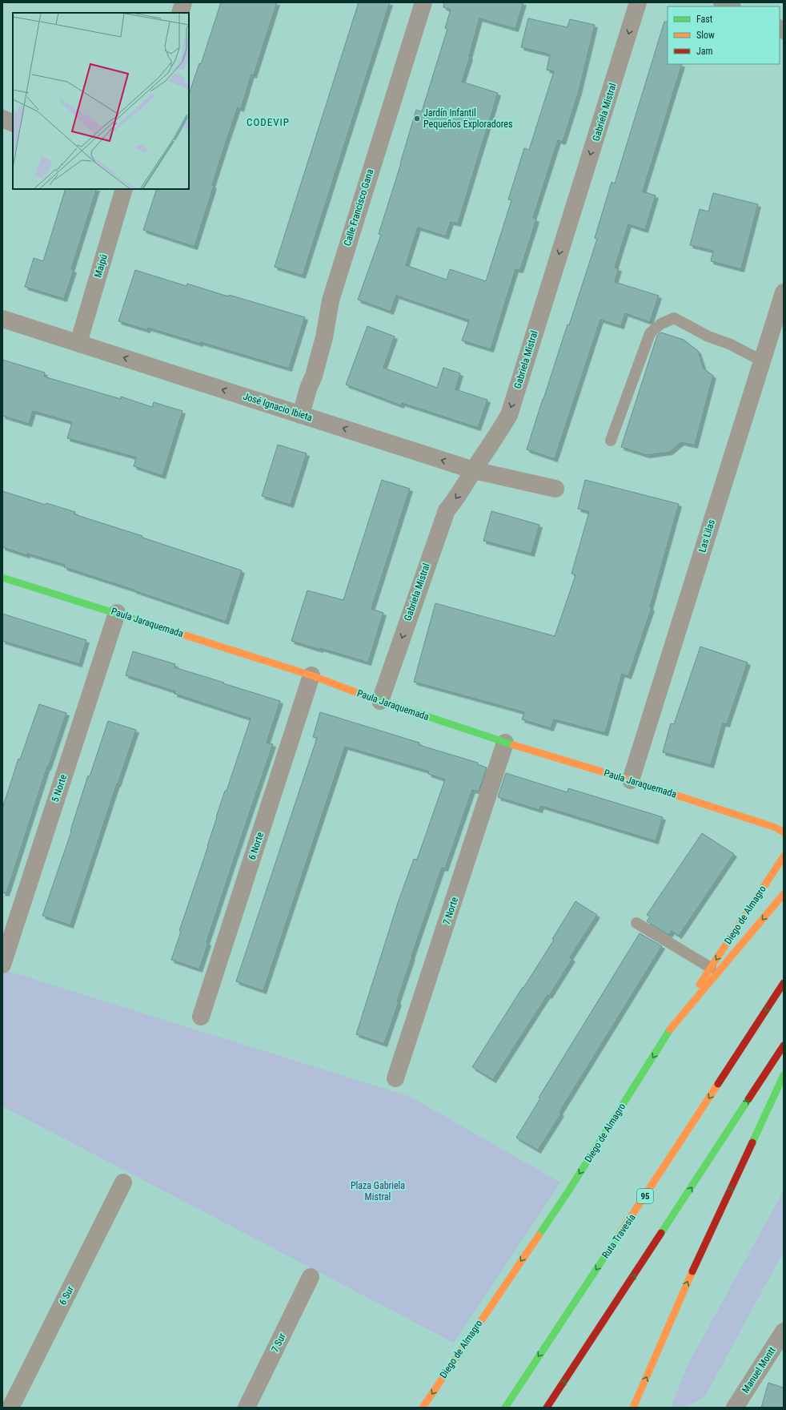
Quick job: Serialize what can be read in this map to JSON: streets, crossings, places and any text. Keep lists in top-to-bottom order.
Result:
{
  "streets": {
    "main road": [
      "Paula Jaraquemada",
      "Diego de Almagro",
      "95",
      "Ruta Travesía"
    ],
    "street": [
      "Gabriela Mistral",
      "Calle Francisco Gana",
      "Maipú",
      "José Ignacio Ibieta",
      "Las Lilas",
      "5 Norte",
      "6 Norte",
      "7 Norte",
      "6 Sur",
      "7 Sur",
      "Manuel Montt"
    ]
  },
  "crossings": [
    ["Gabriela Mistral", "José Ignacio Ibieta"],
    ["Gabriela Mistral", "Paula Jaraquemada"],
    ["Calle Francisco Gana", "José Ignacio Ibieta"],
    ["Maipú", "José Ignacio Ibieta"],
    ["Las Lilas", "Paula Jaraquemada"],
    ["Paula Jaraquemada", "5 Norte"],
    ["Paula Jaraquemada", "6 Norte"],
    ["Paula Jaraquemada", "7 Norte"]
  ],
  "one_way": ["Gabriela Mistral", "José Ignacio Ibieta", "Diego de Almagro"],
  "districts": ["CODEVIP"],
  "parks": ["Plaza Gabriela Mistral"],
  "places": ["Jardín Infantil Pequeños Exploradores"],
  "legend": ["Fast", "Slow", "Jam"]
}
